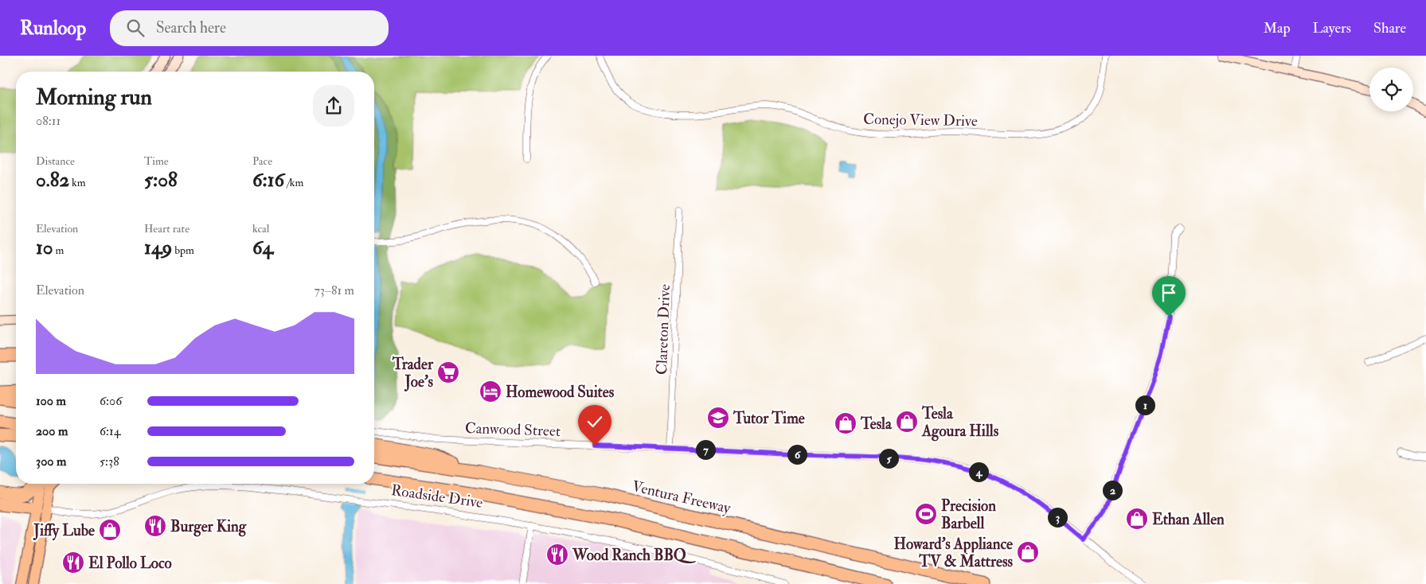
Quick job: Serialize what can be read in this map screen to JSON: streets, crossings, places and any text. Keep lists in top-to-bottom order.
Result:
{
  "streets": {
    "highway": ["Ventura Freeway"],
    "street": [
      "Conejo View Drive",
      "Clareton Drive",
      "Canwood Street",
      "Roadside Drive"
    ]
  },
  "crossings": [
    ["Clareton Drive", "Canwood Street"]
  ],
  "places": {
    "supermarket": ["Trader Joe's"],
    "hotel": ["Homewood Suites"],
    "school or university": ["Tutor Time"],
    "shop": [
      "Tesla Agoura Hills",
      "Tesla",
      "Ethan Allen",
      "Jiffy Lube",
      "Howard's Appliance TV & Mattress"
    ],
    "sports": ["Precision Barbell"],
    "restaurant": ["Burger King", "Wood Ranch BBQ", "El Pollo Loco"]
  },
  "page": {
    "header": "Runloop",
    "search": "Search here",
    "nav": ["Map", "Layers", "Share"],
    "heading": ["Morning run", "08:11"],
    "stats": [
      ["Distance", "0.82 km"],
      ["Time", "5:08"],
      ["Pace", "6:16 /km"],
      ["Elevation", "10 m"],
      ["Heart rate", "149 bpm"],
      ["kcal", "64"]
    ],
    "chart": ["Elevation", "73–81 m"],
    "list": [
      {
        "name": "100 m",
        "note": "6:06"
      },
      {
        "name": "200 m",
        "note": "6:14"
      },
      {
        "name": "300 m",
        "note": "5:38"
      }
    ],
    "pins": [
      "1",
      "7",
      "6",
      "5",
      "4",
      "2",
      "3"
    ]
  }
}
